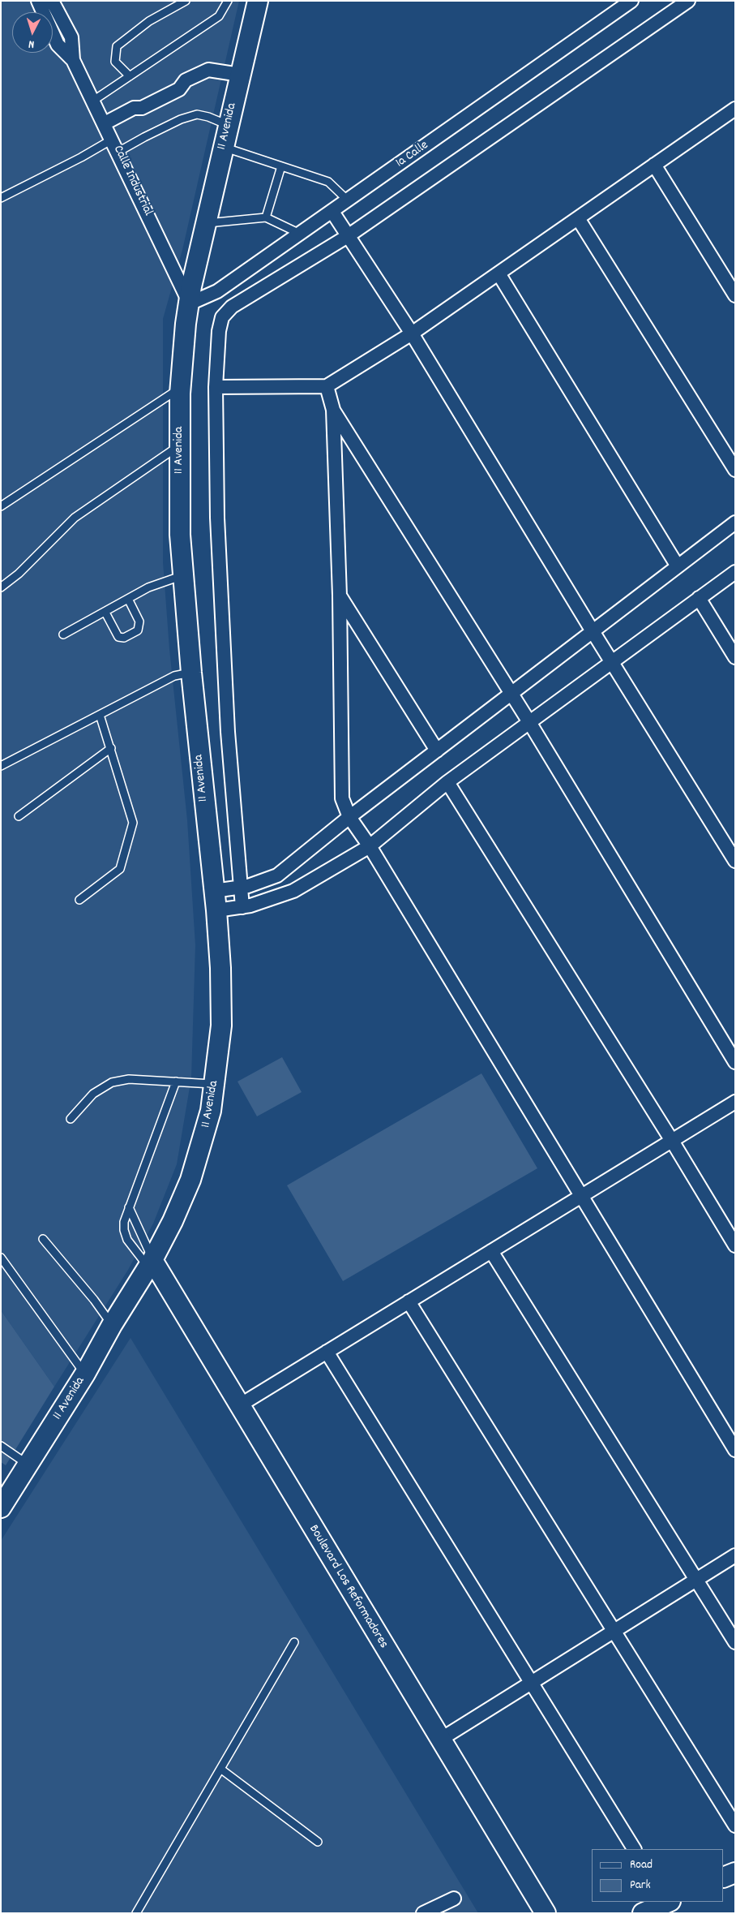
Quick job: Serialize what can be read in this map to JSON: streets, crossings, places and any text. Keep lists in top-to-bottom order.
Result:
{
  "streets": {
    "main road": ["11 Avenida", "Boulevard Los Reformadores"],
    "street": ["1a Calle", "Calle Industrial"]
  },
  "crossings": [
    ["11 Avenida", "1a Calle"],
    ["11 Avenida", "Calle Industrial"],
    ["11 Avenida", "Boulevard Los Reformadores"],
    ["1a Calle", "Calle Industrial"]
  ],
  "legend": ["Road", "Park"],
  "north": "bottom"
}
